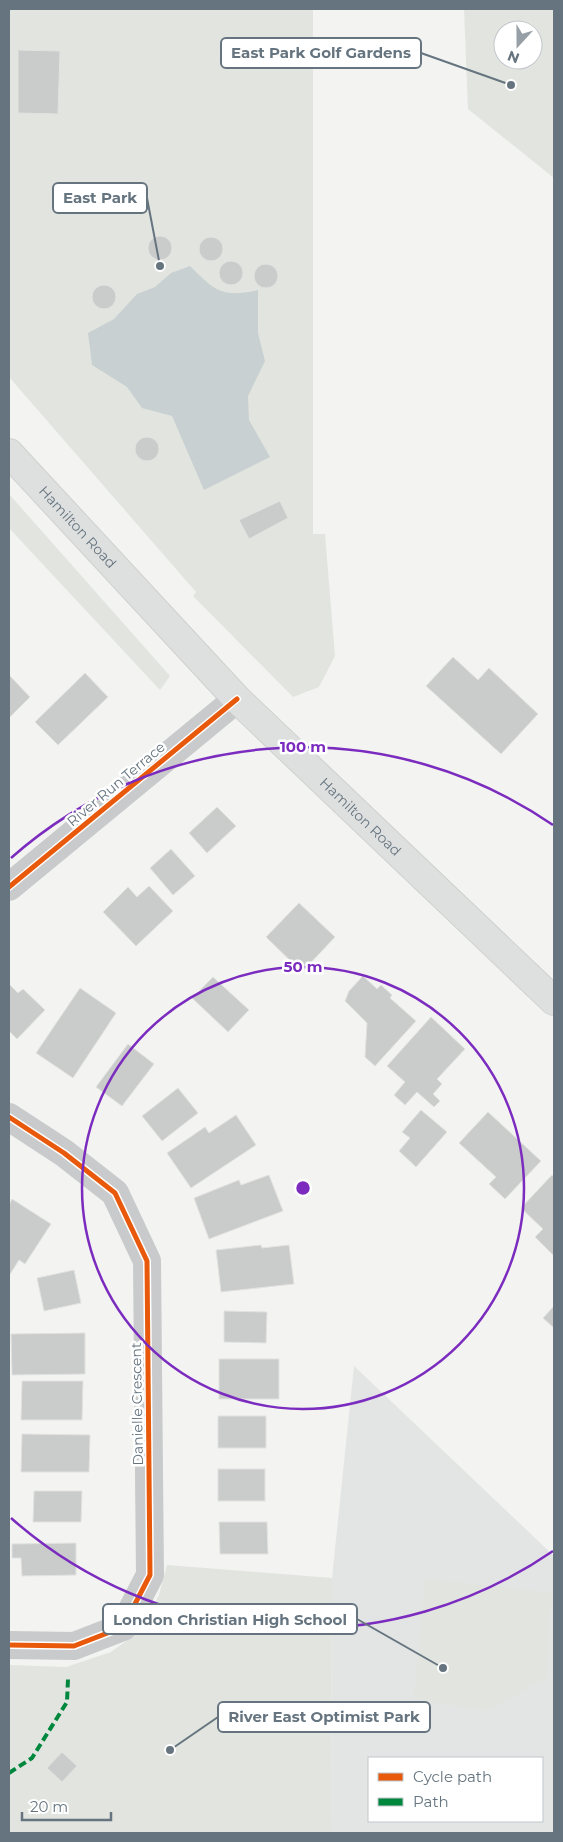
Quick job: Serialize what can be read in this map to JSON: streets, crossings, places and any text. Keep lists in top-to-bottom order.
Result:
{
  "streets": {
    "main road": ["Hamilton Road"],
    "street": ["River Run Terrace", "Danielle Crescent"]
  },
  "crossings": [
    ["Hamilton Road", "River Run Terrace"]
  ],
  "places": [
    "East Park Golf Gardens",
    "East Park",
    "London Christian High School",
    "River East Optimist Park"
  ],
  "legend": ["Cycle path", "Path"],
  "scale_bar": "20 m",
  "north": "bottom",
  "rings": ["100 m", "50 m"]
}
